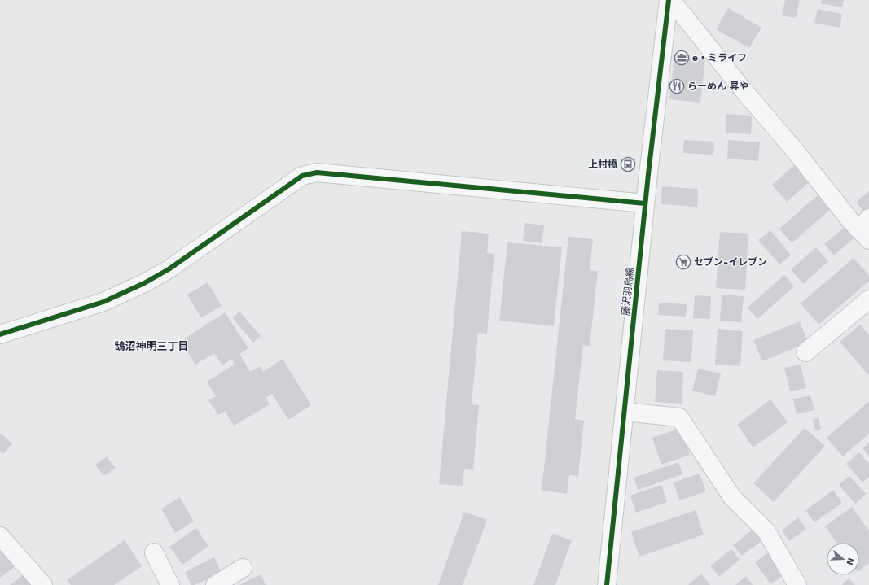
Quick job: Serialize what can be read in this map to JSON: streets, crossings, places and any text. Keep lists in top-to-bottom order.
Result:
{
  "streets": {
    "street": ["藤沢羽鳥線"]
  },
  "districts": ["鵠沼神明三丁目"],
  "places": {
    "office": ["e・ミライフ"],
    "restaurant": ["らーめん 昇や"],
    "bus stop": ["上村橋"],
    "supermarket": ["セブン-イレブン"]
  },
  "north": "right"
}
